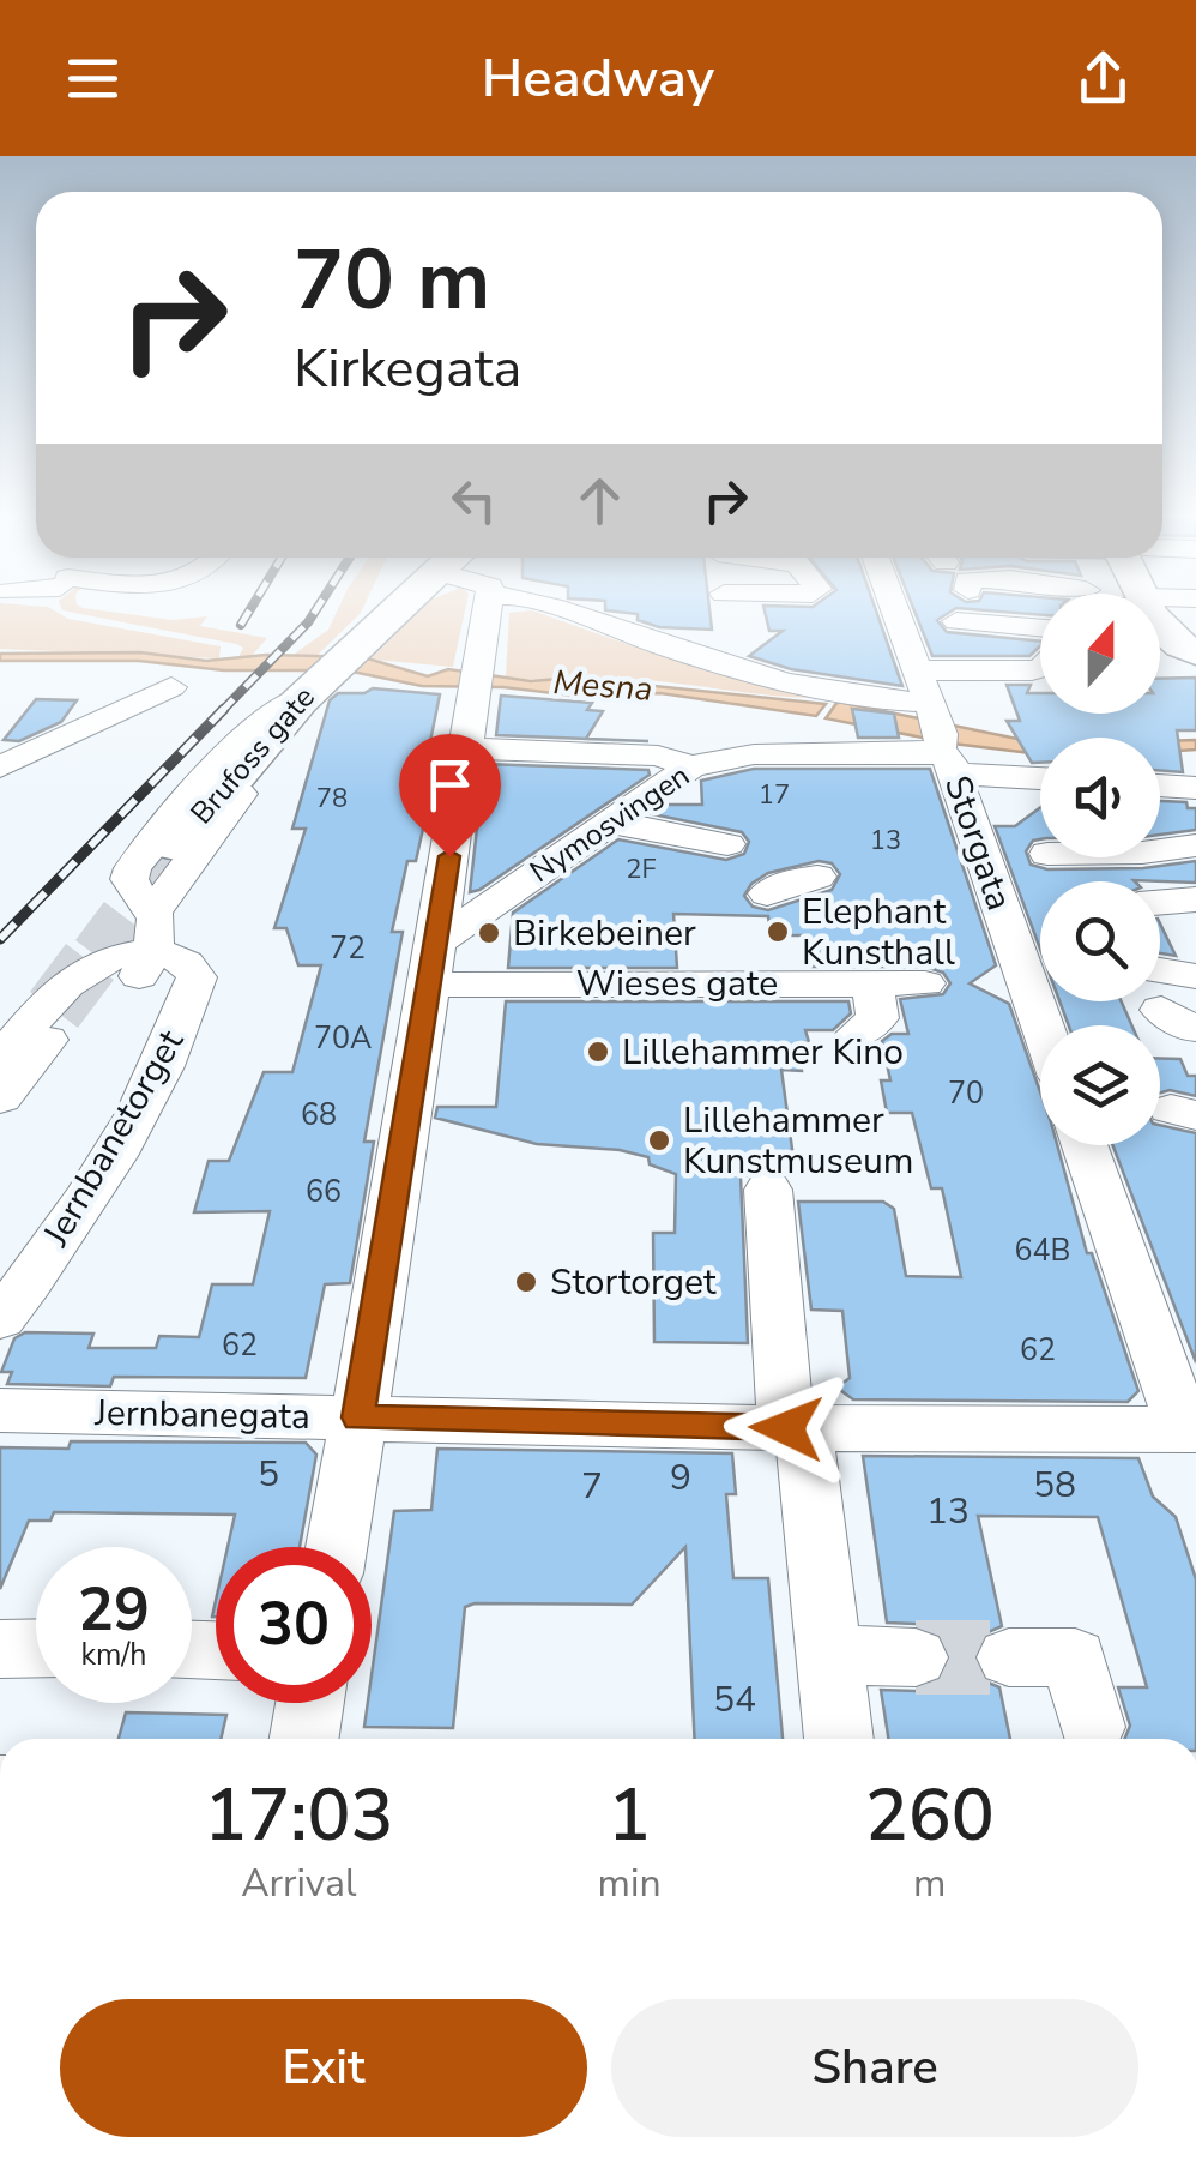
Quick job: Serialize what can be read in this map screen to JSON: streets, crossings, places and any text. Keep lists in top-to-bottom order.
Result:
{
  "streets": {
    "main road": ["Brufoss gate"],
    "street": [
      "Nymosvingen",
      "Storgata",
      "Wieses gate",
      "Jernbanetorget",
      "Jernbanegata"
    ]
  },
  "crossings": [
    ["Nymosvingen", "Storgata"],
    ["Nymosvingen", "Wieses gate"]
  ],
  "water": ["Mesna"],
  "places": [
    "Elephant Kunsthall",
    "Birkebeiner",
    "Lillehammer Kino",
    "Lillehammer Kunstmuseum",
    "Stortorget"
  ],
  "house_numbers": [
    "17",
    "78",
    "13",
    "2F",
    "72",
    "70A",
    "70",
    "68",
    "66",
    "64B",
    "62",
    "62",
    "5",
    "9",
    "58",
    "7",
    "13",
    "54"
  ],
  "north": "top",
  "page": {
    "header": "Headway",
    "turn": ["70 m", "Kirkegata"],
    "speed": "29 km/h",
    "limit": "30",
    "eta": [
      "17:03",
      "Arrival",
      "1",
      "min",
      "260",
      "m"
    ],
    "buttons": ["Exit", "Share"]
  }
}
